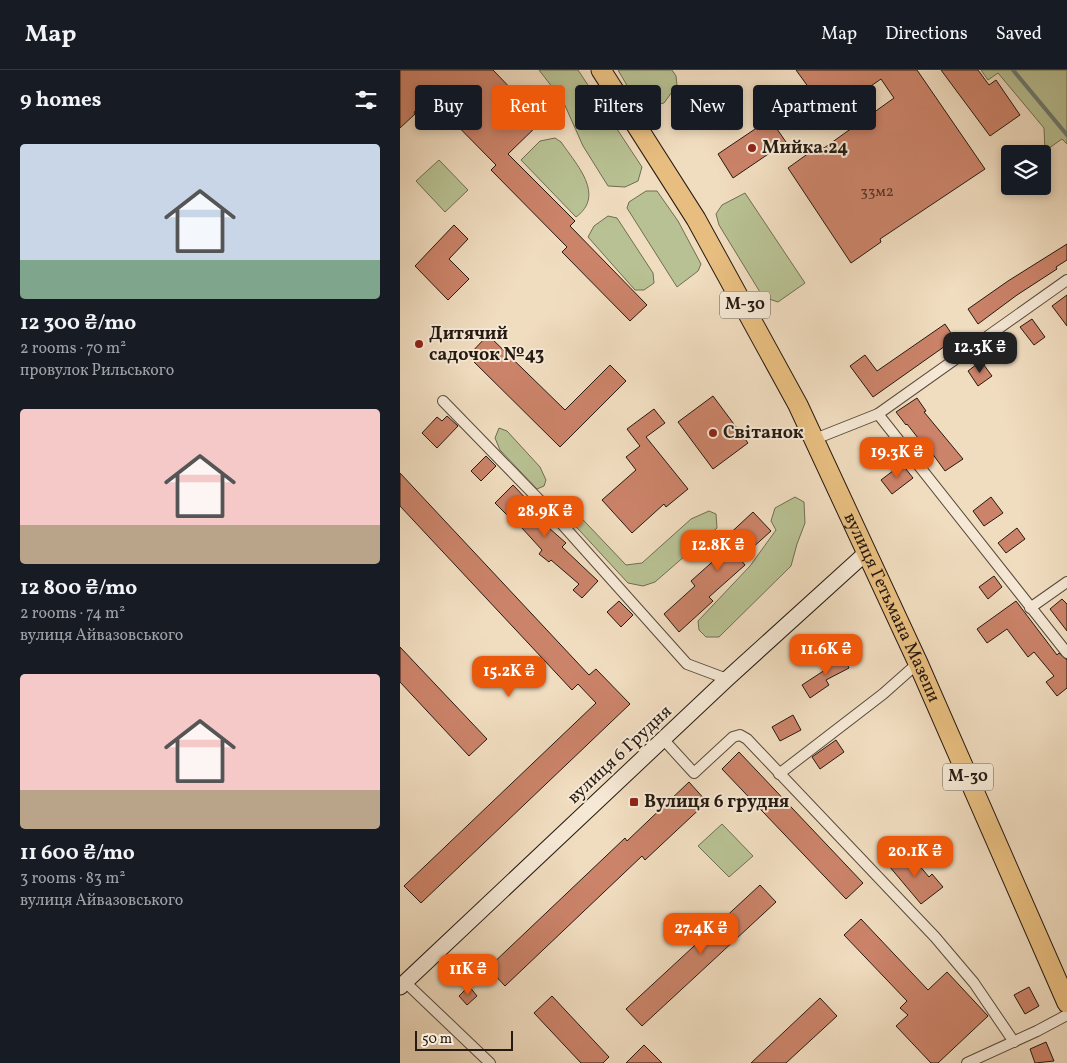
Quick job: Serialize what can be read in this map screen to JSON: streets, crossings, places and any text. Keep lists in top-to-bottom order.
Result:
{
  "streets": {
    "highway": ["М-30", "вулиця Гетьмана Мазепи"],
    "street": ["вулиця 6 Грудня"]
  },
  "crossings": [
    ["вулиця Гетьмана Мазепи", "вулиця 6 Грудня"]
  ],
  "places": {
    "other": ["Мийка.24", "Дитячий садочок №43", "Світанок"],
    "transit": ["Вулиця 6 грудня"]
  },
  "house_numbers": ["33м2"],
  "scale_bar": "50 m",
  "page": {
    "header": "Map",
    "nav": ["Map", "Directions", "Saved"],
    "heading": "9 homes",
    "chip": [
      "Buy",
      "Rent",
      "Filters",
      "New",
      "Apartment"
    ],
    "list": [
      {
        "name": "12 300 ₴/mo",
        "note": "2 rooms · 70 m² · провулок Рильського"
      },
      {
        "name": "12 800 ₴/mo",
        "note": "2 rooms · 74 m² · вулиця Айвазовського"
      },
      {
        "name": "11 600 ₴/mo",
        "note": "3 rooms · 83 m² · вулиця Айвазовського"
      }
    ],
    "price": [
      "12.3K ₴",
      "19.3K ₴",
      "28.9K ₴",
      "12.8K ₴",
      "11.6K ₴",
      "15.2K ₴",
      "20.1K ₴",
      "27.4K ₴",
      "11K ₴"
    ],
    "scale": "50 m"
  }
}
